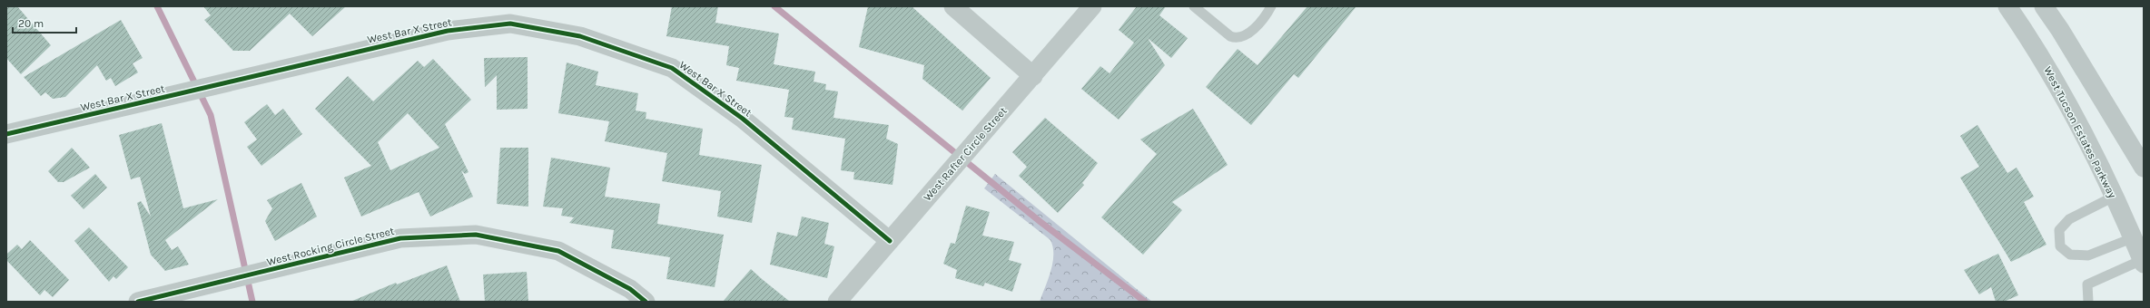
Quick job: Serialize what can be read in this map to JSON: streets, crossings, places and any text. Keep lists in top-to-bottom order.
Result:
{
  "streets": {
    "street": [
      "West Bar X Street",
      "West Tucson Estates Parkway",
      "West Rafter Circle Street",
      "West Rocking Circle Street"
    ]
  },
  "crossings": [
    ["West Bar X Street", "West Rafter Circle Street"]
  ],
  "scale_bar": "20 m"
}
